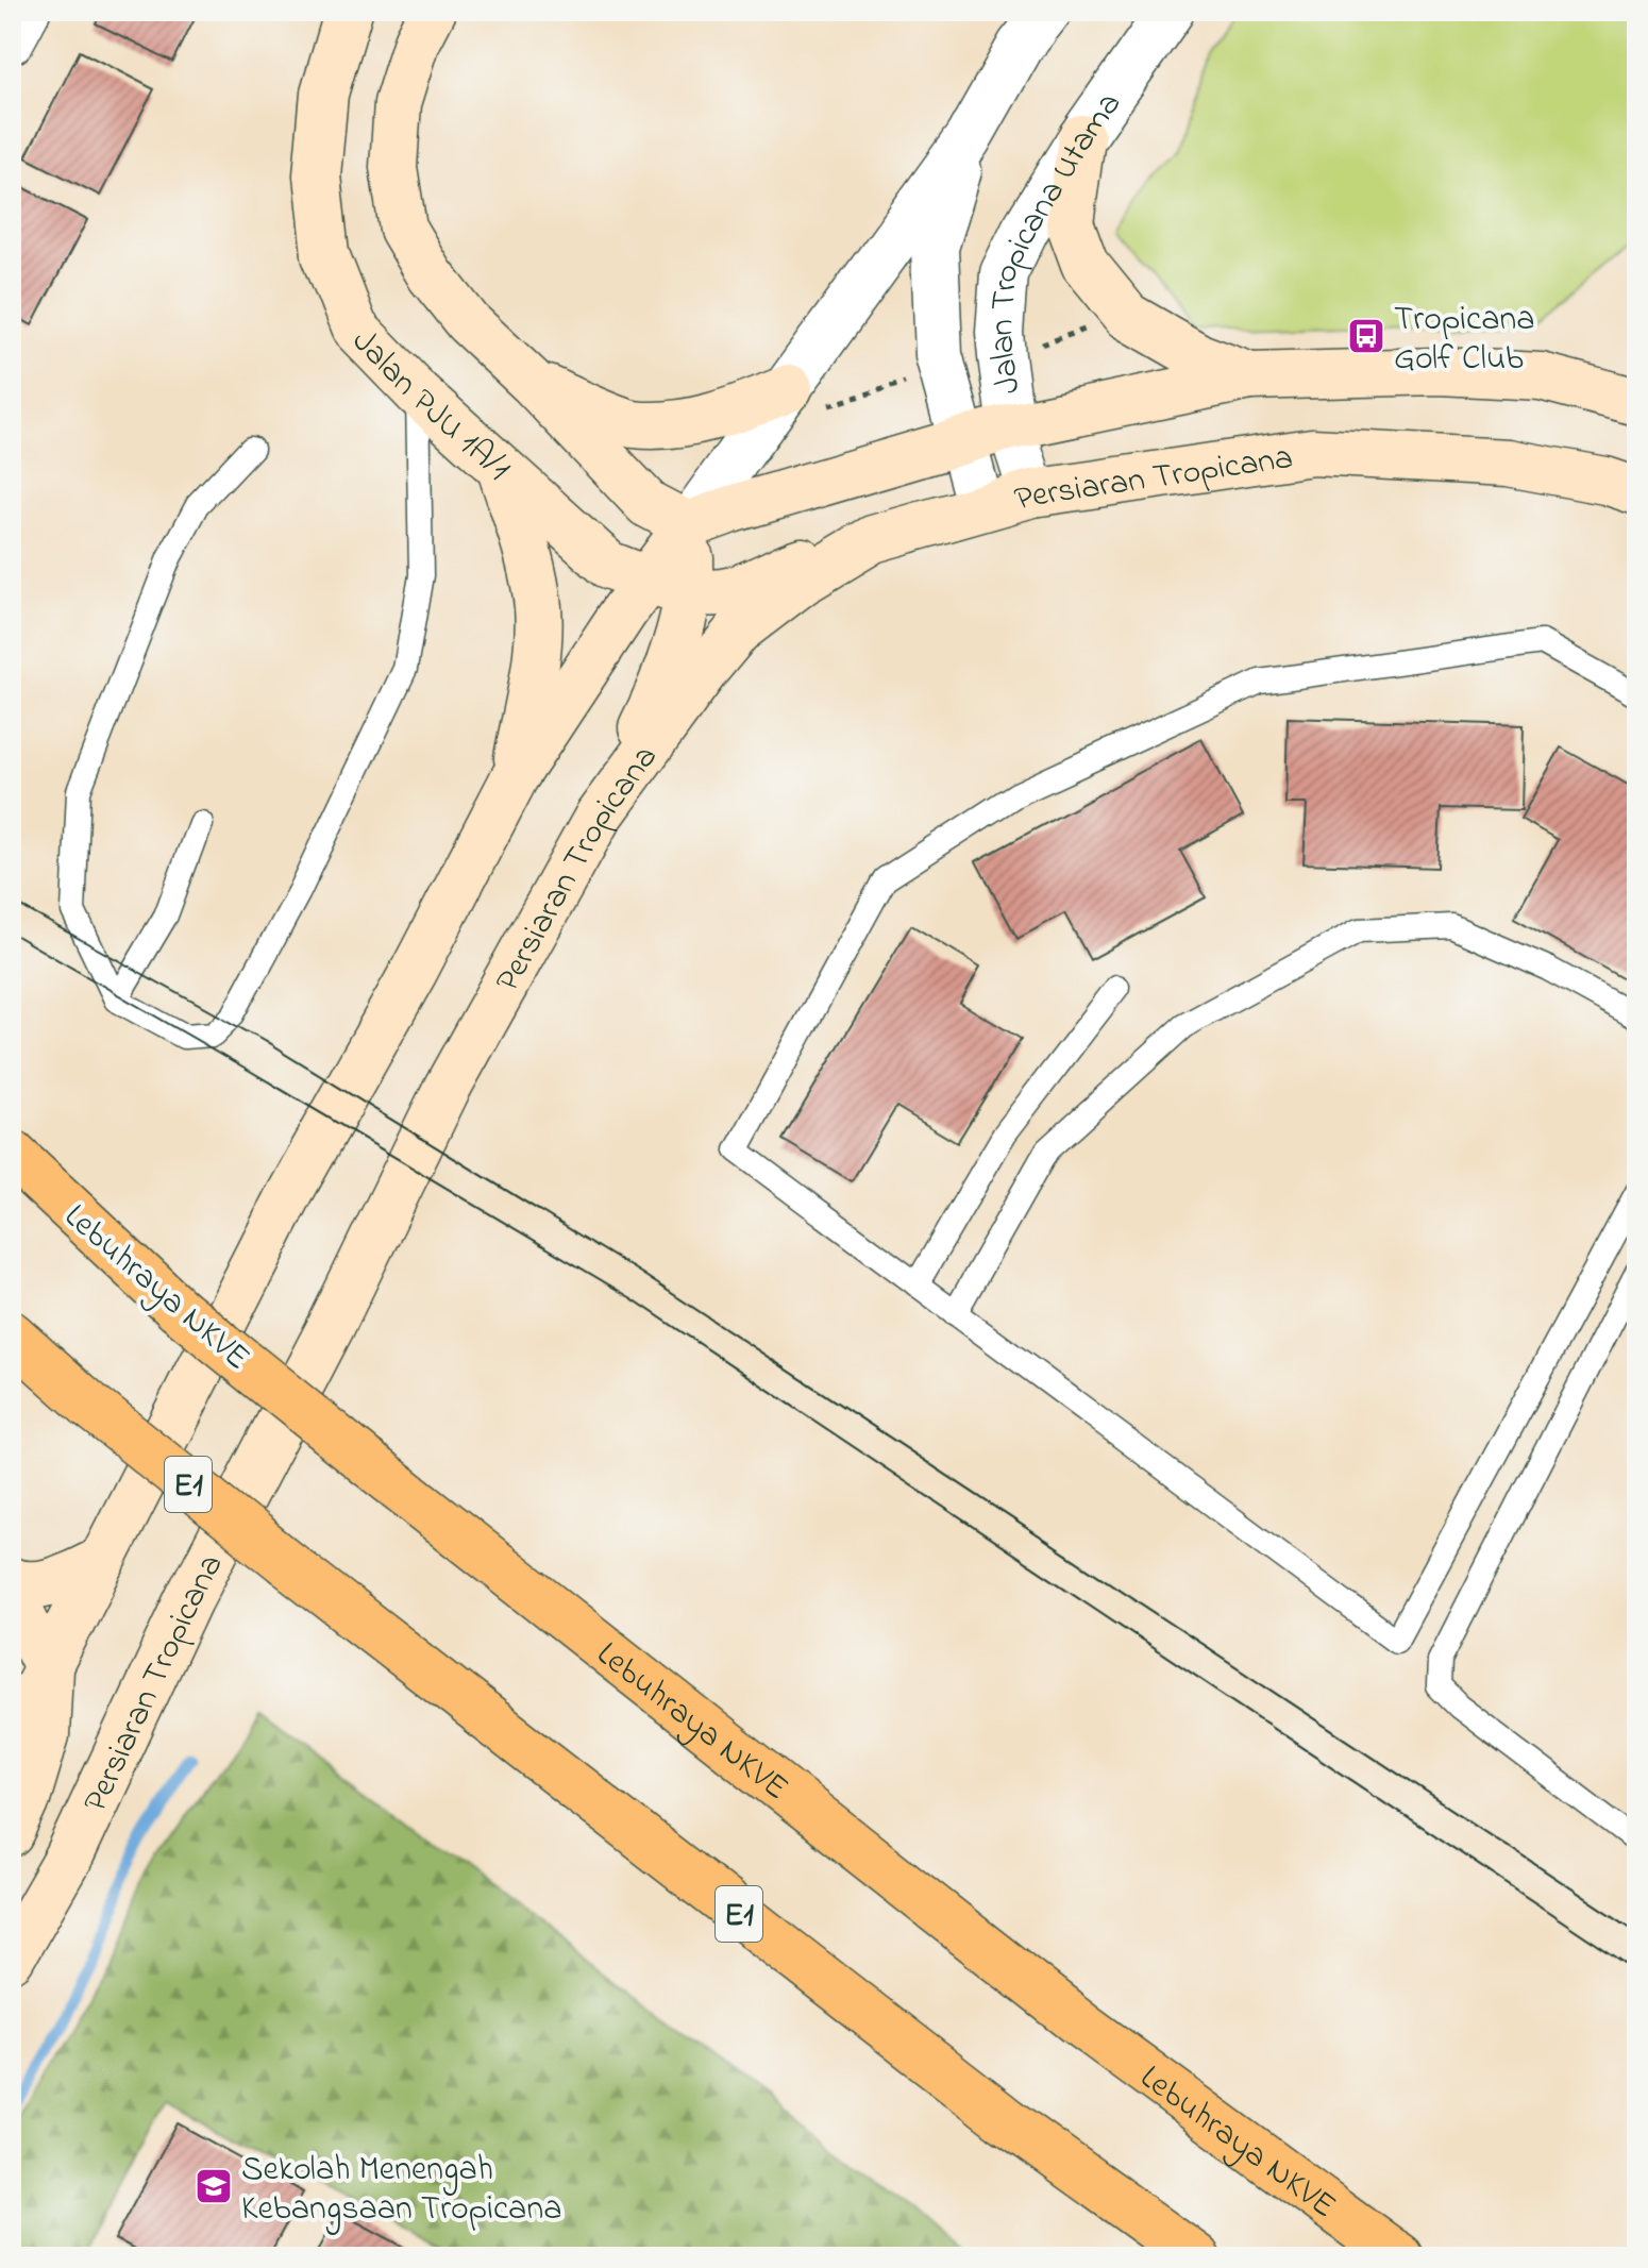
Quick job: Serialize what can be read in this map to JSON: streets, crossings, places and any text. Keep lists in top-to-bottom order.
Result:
{
  "streets": {
    "highway": ["Lebuhraya NKVE", "E1"],
    "main road": ["Jalan PJU 1A/1", "Persiaran Tropicana"],
    "street": ["Jalan Tropicana Utama"]
  },
  "crossings": [
    ["Jalan Tropicana Utama", "Persiaran Tropicana"]
  ],
  "places": {
    "bus stop": ["Tropicana Golf Club"],
    "school or university": ["Sekolah Menengah Kebangsaan Tropicana"]
  }
}
